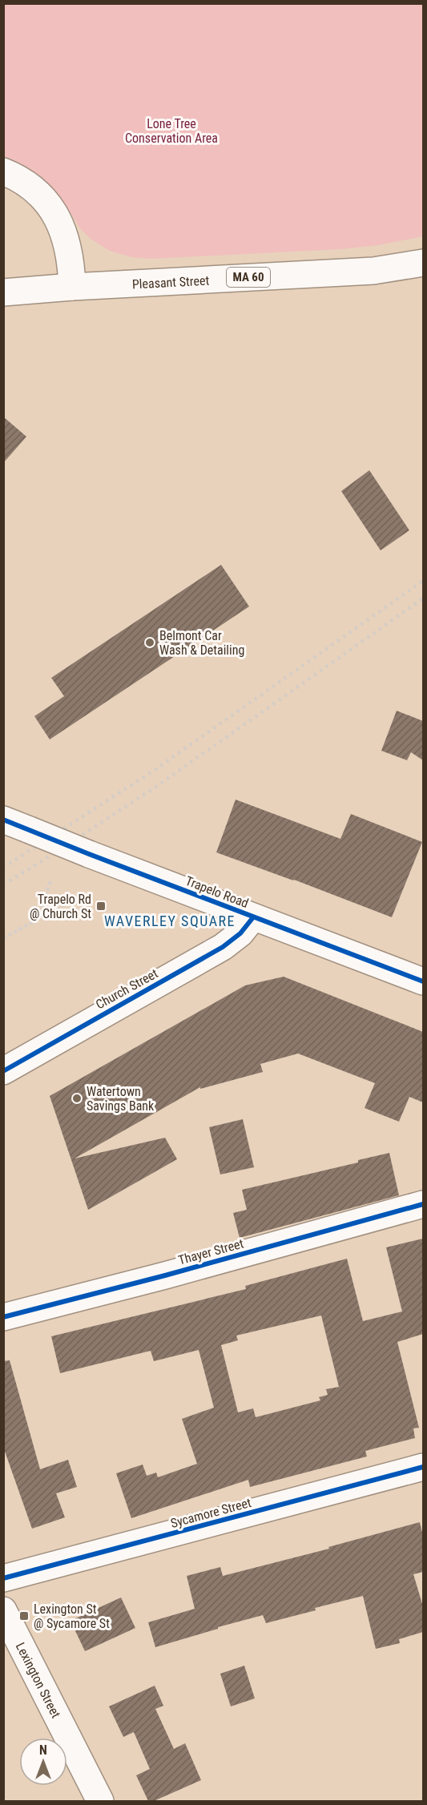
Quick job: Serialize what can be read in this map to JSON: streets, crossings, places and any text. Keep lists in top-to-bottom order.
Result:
{
  "streets": {
    "street": [
      "MA 60",
      "Pleasant Street",
      "Trapelo Road",
      "Church Street",
      "Thayer Street",
      "Sycamore Street",
      "Lexington Street"
    ]
  },
  "crossings": [
    ["Trapelo Road", "Church Street"]
  ],
  "districts": ["WAVERLEY SQUARE"],
  "parks": ["Lone Tree Conservation Area"],
  "places": {
    "other": ["Belmont Car Wash & Detailing", "Watertown Savings Bank"],
    "transit": ["Trapelo Rd @ Church St", "Lexington St @ Sycamore St"]
  },
  "north": "top"
}
